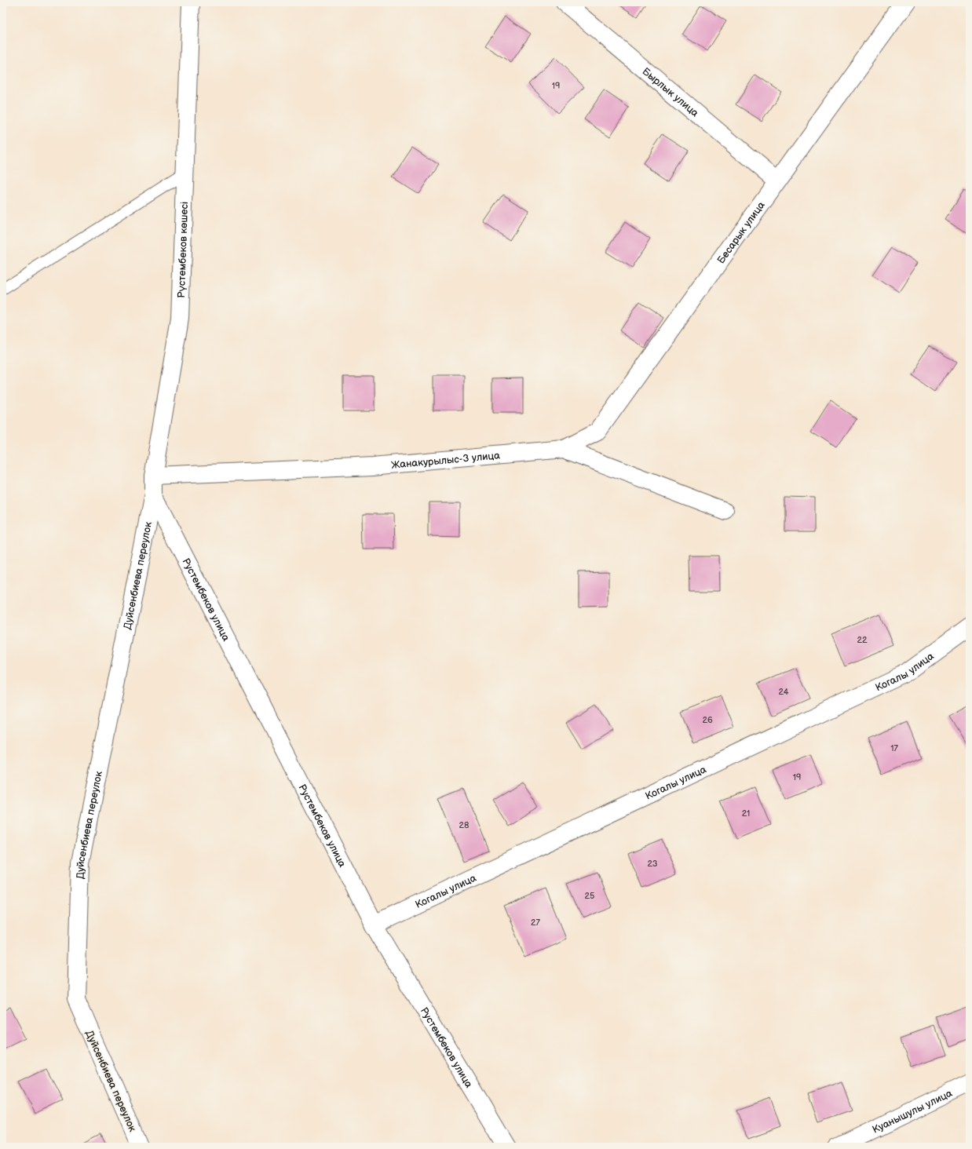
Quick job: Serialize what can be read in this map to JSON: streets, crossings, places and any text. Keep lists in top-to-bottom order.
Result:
{
  "streets": {
    "street": [
      "Бырлык улица",
      "Бесарык улица",
      "Рүстембеков көшесі",
      "Жанакурылыс-3 улица",
      "Дуйсенбиева переулок",
      "Рустембеков улица",
      "Когалы улица",
      "Куанышулы улица"
    ]
  },
  "crossings": [
    ["Бырлык улица", "Бесарык улица"],
    ["Бесарык улица", "Жанакурылыс-3 улица"],
    ["Рүстембеков көшесі", "Жанакурылыс-3 улица"],
    ["Рүстембеков көшесі", "Дуйсенбиева переулок"],
    ["Рүстембеков көшесі", "Рустембеков улица"],
    ["Дуйсенбиева переулок", "Рустембеков улица"],
    ["Рустембеков улица", "Когалы улица"]
  ],
  "house_numbers": [
    "19",
    "22",
    "24",
    "26",
    "17",
    "19",
    "21",
    "28",
    "23",
    "25",
    "27"
  ]
}
